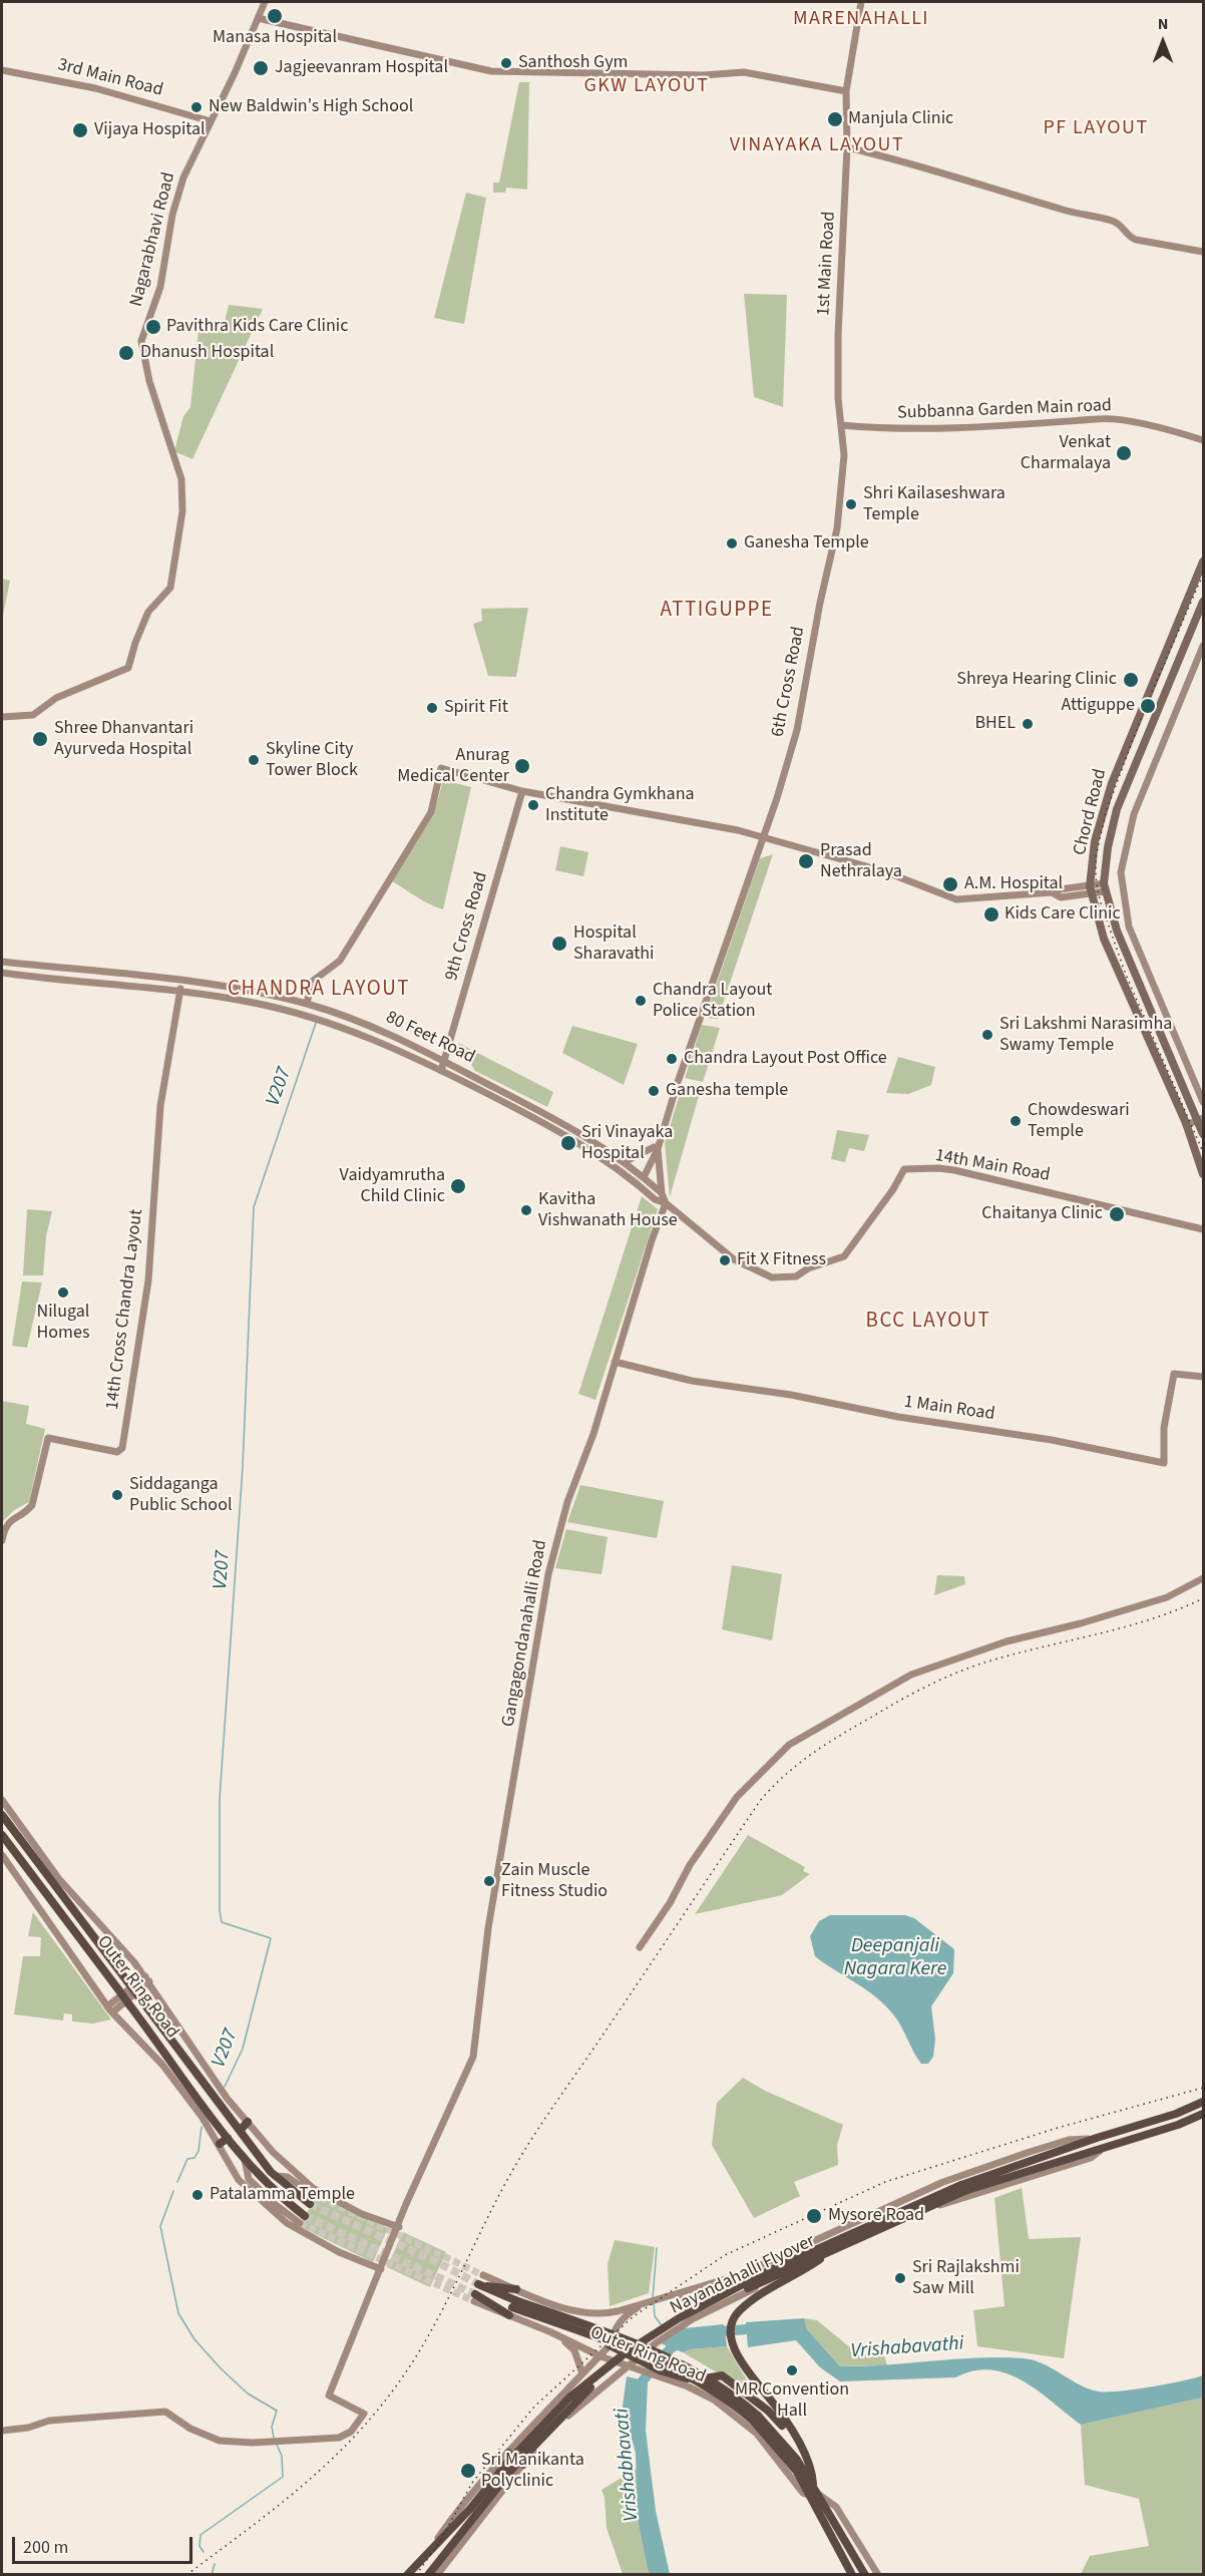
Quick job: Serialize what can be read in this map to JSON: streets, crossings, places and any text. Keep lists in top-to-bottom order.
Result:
{
  "streets": {
    "highway": ["Outer Ring Road", "Nayandahalli Flyover"],
    "main road": ["Chord Road"],
    "street": [
      "3rd Main Road",
      "Nagarabhavi Road",
      "1st Main Road",
      "Subbanna Garden Main road",
      "6th Cross Road",
      "9th Cross Road",
      "80 Feet Road",
      "14th Main Road",
      "14th Cross Chandra Layout",
      "1 Main Road",
      "Gangagondanahalli Road"
    ]
  },
  "crossings": [
    ["3rd Main Road", "Nagarabhavi Road"],
    ["1st Main Road", "Subbanna Garden Main road"],
    ["1st Main Road", "6th Cross Road"],
    ["6th Cross Road", "80 Feet Road"],
    ["9th Cross Road", "80 Feet Road"],
    ["80 Feet Road", "14th Cross Chandra Layout"],
    ["14th Main Road", "Gangagondanahalli Road"],
    ["1 Main Road", "Gangagondanahalli Road"]
  ],
  "districts": [
    "MARENAHALLI",
    "GKW LAYOUT",
    "PF LAYOUT",
    "VINAYAKA LAYOUT",
    "ATTIGUPPE",
    "CHANDRA LAYOUT",
    "BCC LAYOUT"
  ],
  "water": [
    "V207",
    "Deepanjali Nagara Kere",
    "Vrishabavathi",
    "Vrishabhavati"
  ],
  "places": [
    "Manasa Hospital",
    "Santhosh Gym",
    "Jagjeevanram Hospital",
    "New Baldwin's High School",
    "Manjula Clinic",
    "Vijaya Hospital",
    "Pavithra Kids Care Clinic",
    "Dhanush Hospital",
    "Venkat Charmalaya",
    "Shri Kailaseshwara Temple",
    "Ganesha Temple",
    "Shreya Hearing Clinic",
    "Attiguppe",
    "Spirit Fit",
    "BHEL",
    "Shree Dhanvantari Ayurveda Hospital",
    "Skyline City Tower Block",
    "Anurag Medical Center",
    "Chandra Gymkhana Institute",
    "Prasad Nethralaya",
    "A.M. Hospital",
    "Kids Care Clinic",
    "Hospital Sharavathi",
    "Chandra Layout Police Station",
    "Sri Lakshmi Narasimha Swamy Temple",
    "Chandra Layout Post Office",
    "Ganesha temple",
    "Chowdeswari Temple",
    "Sri Vinayaka Hospital",
    "Vaidyamrutha Child Clinic",
    "Kavitha Vishwanath House",
    "Chaitanya Clinic",
    "Fit X Fitness",
    "Nilugal Homes",
    "Siddaganga Public School",
    "Zain Muscle Fitness Studio",
    "Patalamma Temple",
    "Mysore Road",
    "Sri Rajlakshmi Saw Mill",
    "MR Convention Hall",
    "Sri Manikanta Polyclinic"
  ],
  "scale_bar": "200 m",
  "north": "top"
}
